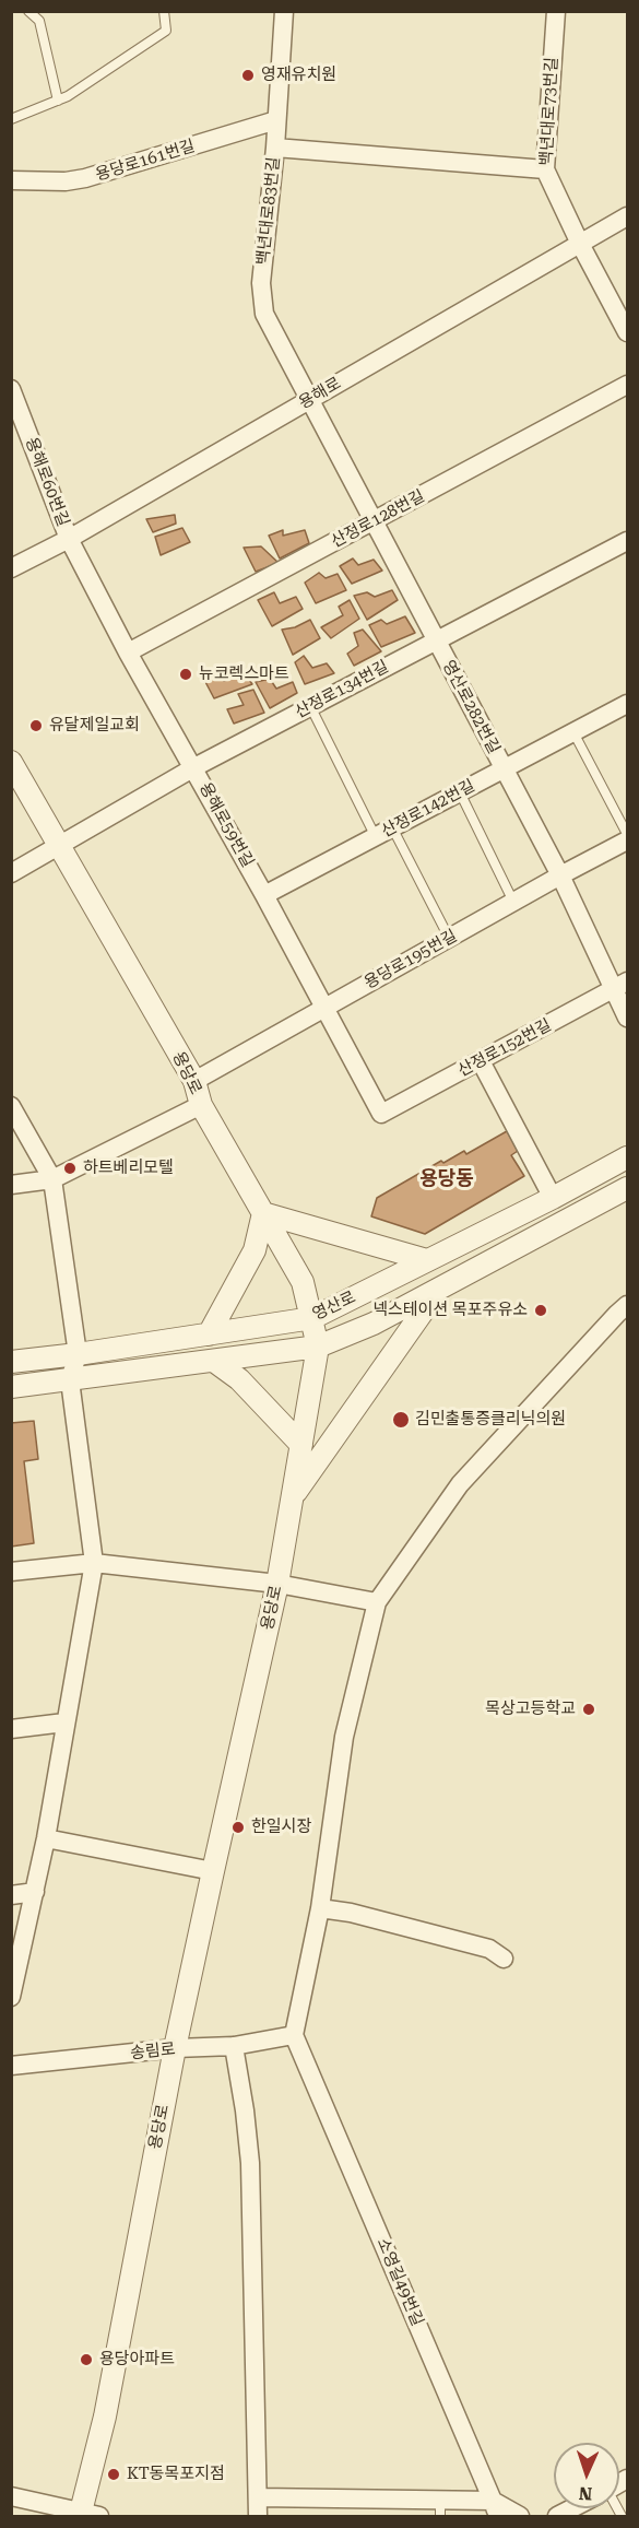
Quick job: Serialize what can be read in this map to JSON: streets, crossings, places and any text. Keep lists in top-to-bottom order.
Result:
{
  "streets": {
    "street": [
      "백년대로73번길",
      "용당로161번길",
      "백년대로83번길",
      "용해로",
      "용해로60번길",
      "산정로128번길",
      "산정로134번길",
      "영산로282번길",
      "산정로142번길",
      "용해로59번길",
      "용당로195번길",
      "산정로152번길",
      "용당로",
      "영산로",
      "송림로",
      "소영길49번길"
    ]
  },
  "crossings": [
    ["백년대로73번길", "용해로"],
    ["용당로161번길", "백년대로83번길"],
    ["백년대로83번길", "용해로"],
    ["백년대로83번길", "영산로282번길"],
    ["용해로", "용해로60번길"],
    ["용해로", "영산로282번길"],
    ["용해로", "용해로59번길"],
    ["용해로60번길", "용해로59번길"],
    ["산정로128번길", "영산로282번길"],
    ["산정로128번길", "용해로59번길"],
    ["산정로134번길", "영산로282번길"],
    ["산정로134번길", "용해로59번길"],
    ["산정로134번길", "용당로"],
    ["영산로282번길", "산정로142번길"],
    ["영산로282번길", "용당로195번길"],
    ["영산로282번길", "산정로152번길"],
    ["산정로142번길", "용해로59번길"],
    ["용해로59번길", "용당로195번길"],
    ["용해로59번길", "산정로152번길"],
    ["용당로195번길", "용당로"],
    ["용당로", "영산로"],
    ["용당로", "송림로"],
    ["송림로", "소영길49번길"]
  ],
  "districts": ["용당동"],
  "places": [
    "영재유치원",
    "뉴코렉스마트",
    "유달제일교회",
    "하트베리모텔",
    "넥스테이션 목포주유소",
    "김민출통증클리닉의원",
    "목상고등학교",
    "한일시장",
    "용당아파트",
    "KT동목포지점"
  ],
  "north": "bottom"
}
